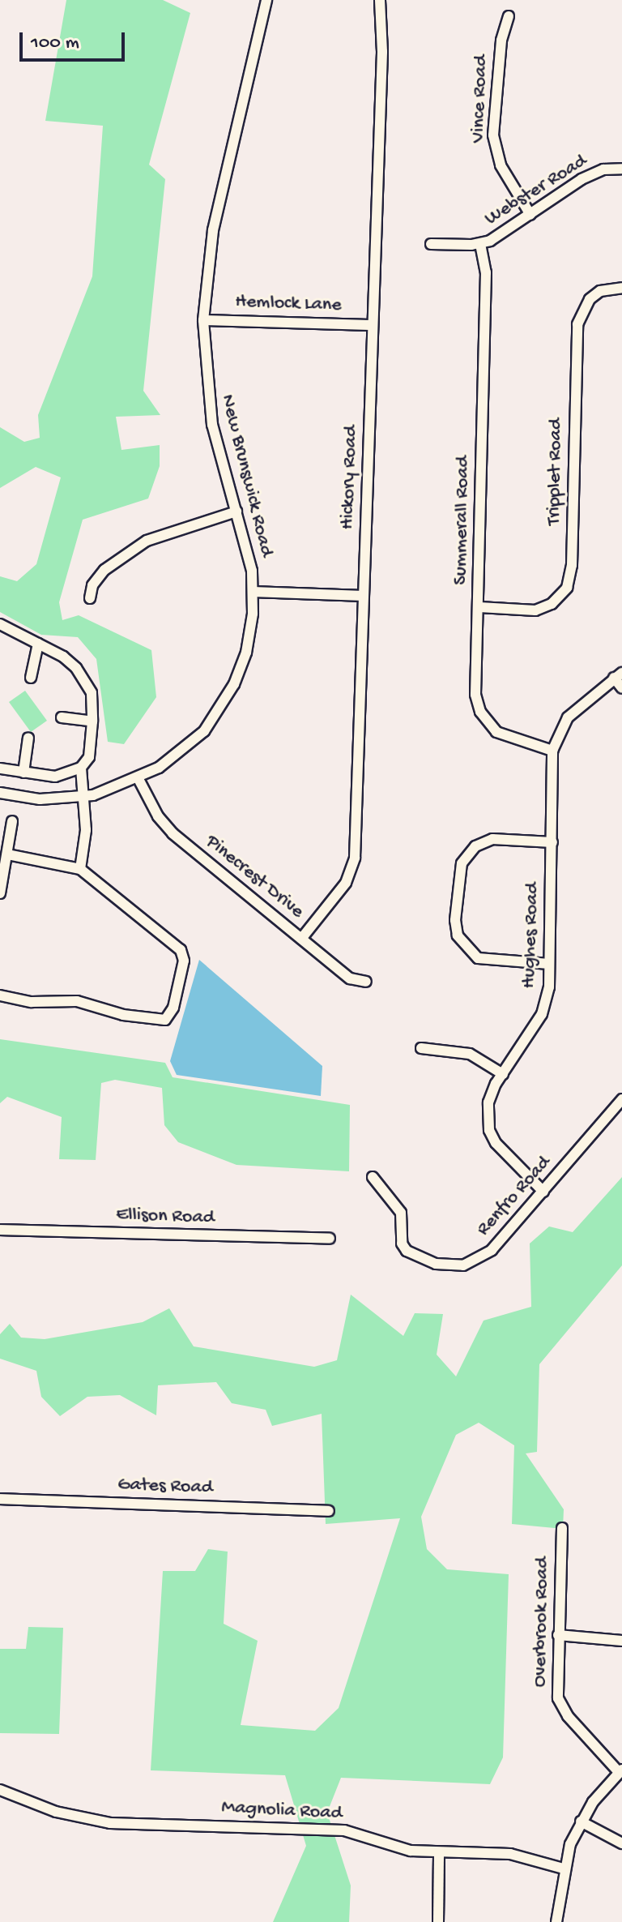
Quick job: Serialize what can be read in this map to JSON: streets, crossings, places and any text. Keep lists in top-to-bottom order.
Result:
{
  "streets": {
    "street": [
      "Vince Road",
      "Webster Road",
      "Hemlock Lane",
      "Tripplet Road",
      "New Brunswick Road",
      "Hickory Road",
      "Summerall Road",
      "Pinecrest Drive",
      "Hughes Road",
      "Renfro Road",
      "Ellison Road",
      "Gates Road",
      "Overbrook Road",
      "Magnolia Road"
    ]
  },
  "crossings": [
    ["Vince Road", "Webster Road"],
    ["Webster Road", "Summerall Road"],
    ["Hemlock Lane", "New Brunswick Road"],
    ["Hemlock Lane", "Hickory Road"],
    ["Tripplet Road", "Summerall Road"],
    ["New Brunswick Road", "Pinecrest Drive"],
    ["Hickory Road", "Pinecrest Drive"],
    ["Summerall Road", "Hughes Road"],
    ["Hughes Road", "Renfro Road"]
  ],
  "scale_bar": "100 m"
}
